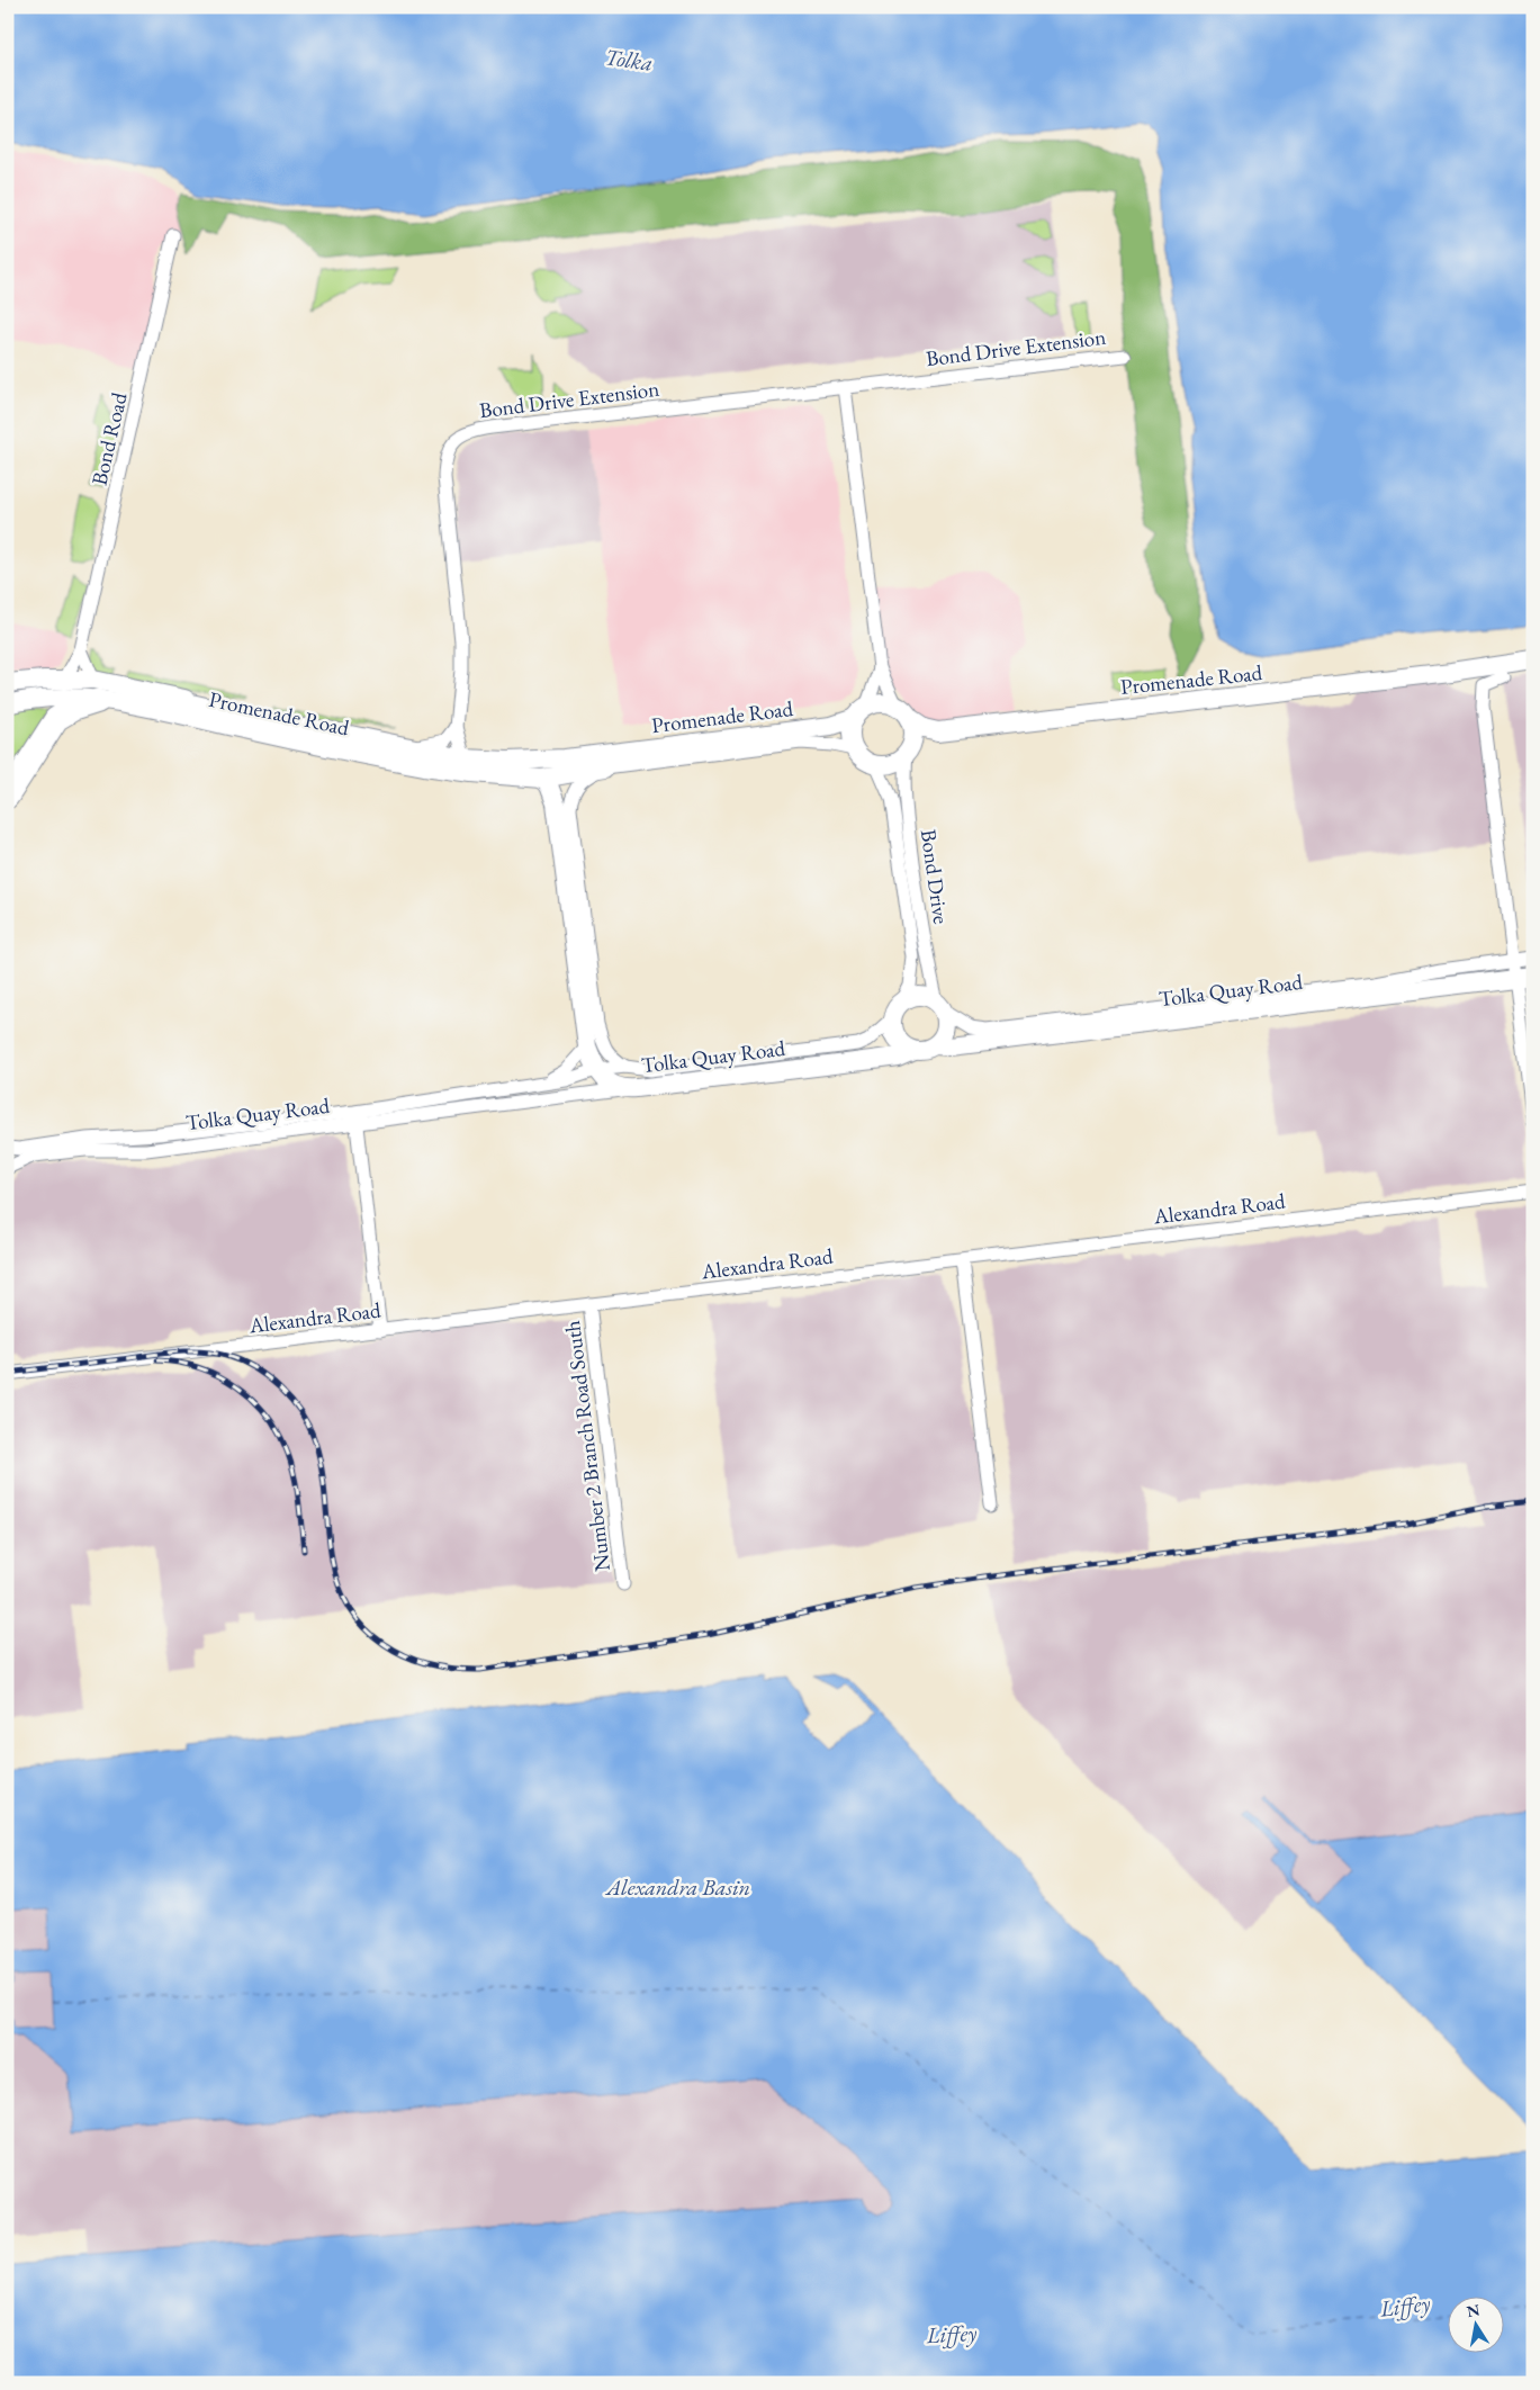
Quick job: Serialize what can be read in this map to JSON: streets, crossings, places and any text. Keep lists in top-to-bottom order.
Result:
{
  "streets": {
    "street": [
      "Bond Drive Extension",
      "Bond Road",
      "Promenade Road",
      "Bond Drive",
      "Tolka Quay Road",
      "Alexandra Road",
      "Number 2 Branch Road South"
    ]
  },
  "crossings": [
    ["Bond Drive Extension", "Promenade Road"],
    ["Bond Road", "Promenade Road"],
    ["Promenade Road", "Bond Drive"],
    ["Bond Drive", "Tolka Quay Road"],
    ["Alexandra Road", "Number 2 Branch Road South"]
  ],
  "water": ["Tolka", "Alexandra Basin", "Liffey"],
  "north": "top"
}
